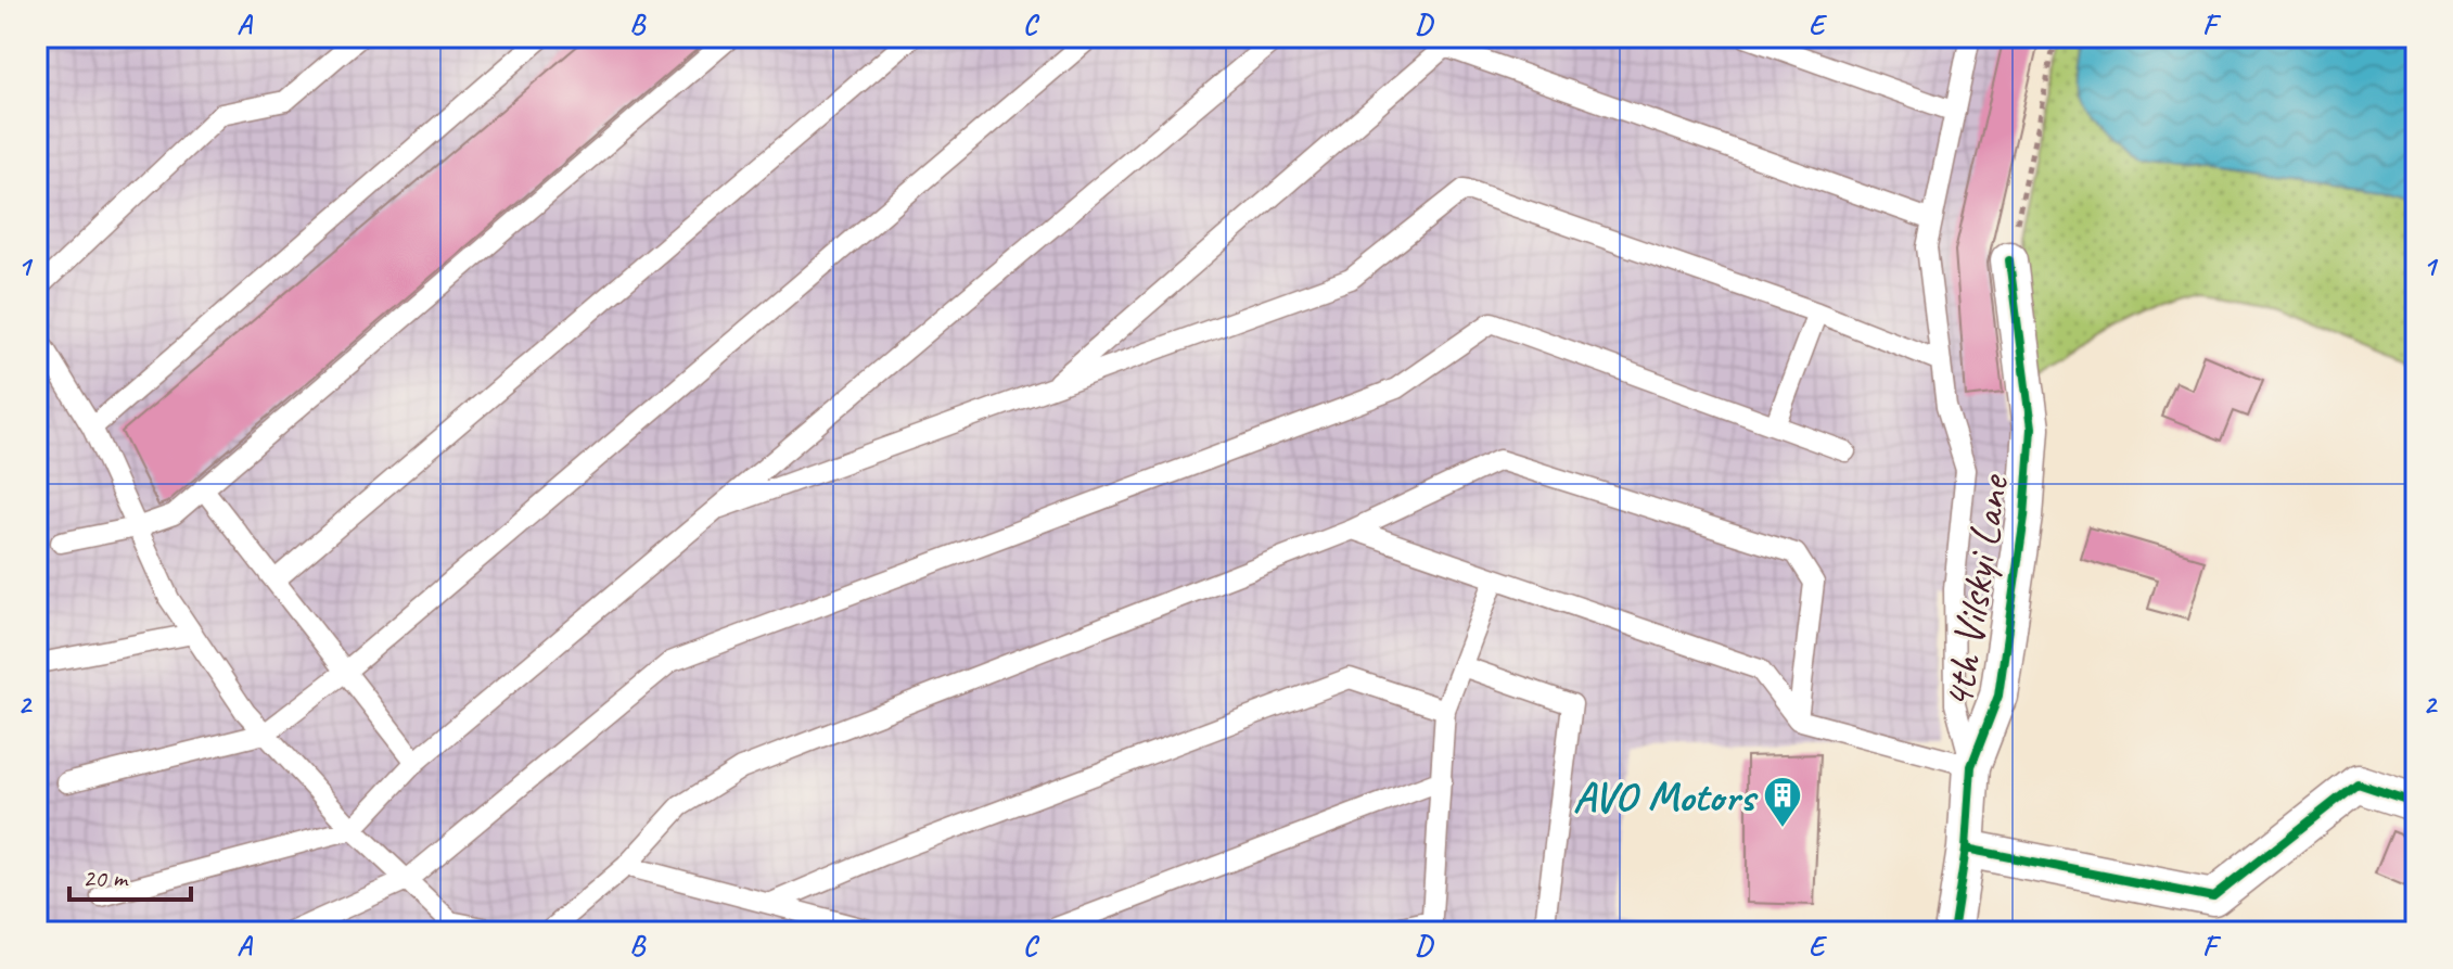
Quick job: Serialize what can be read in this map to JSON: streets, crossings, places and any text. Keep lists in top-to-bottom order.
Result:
{
  "streets": {
    "street": ["4th Vilskyi Lane"]
  },
  "places": {
    "building": ["AVO Motors"]
  },
  "scale_bar": "20 m",
  "grid": {
    "columns": [
      "A",
      "B",
      "C",
      "D",
      "E",
      "F"
    ],
    "rows": ["1", "2"]
  }
}
